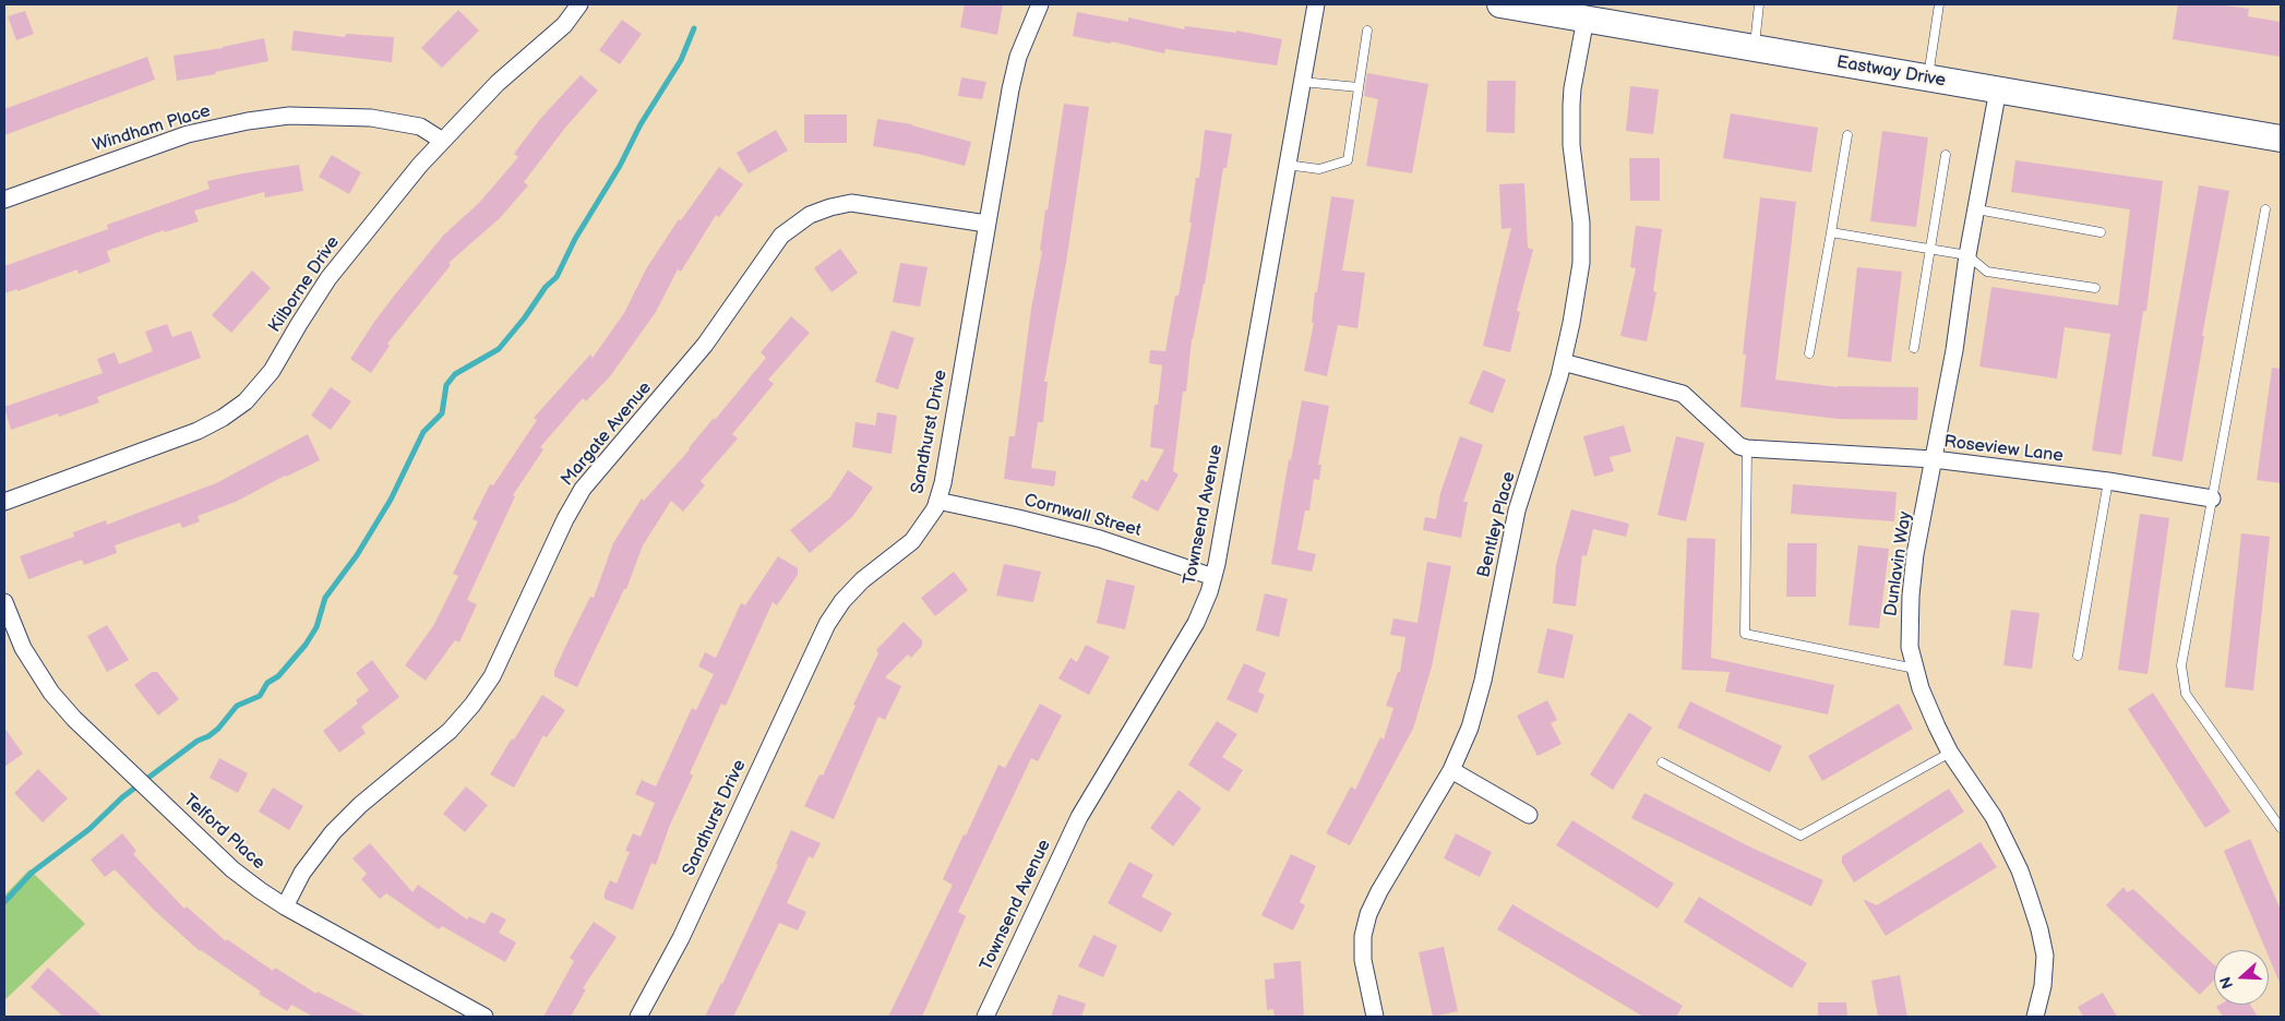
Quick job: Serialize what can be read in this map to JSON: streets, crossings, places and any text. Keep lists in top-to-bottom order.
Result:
{
  "streets": {
    "main road": ["Eastway Drive"],
    "street": [
      "Windham Place",
      "Kilborne Drive",
      "Sandhurst Drive",
      "Margate Avenue",
      "Roseview Lane",
      "Townsend Avenue",
      "Cornwall Street",
      "Bentley Place",
      "Dunlavin Way",
      "Telford Place"
    ]
  },
  "crossings": [
    ["Eastway Drive", "Bentley Place"],
    ["Eastway Drive", "Dunlavin Way"],
    ["Windham Place", "Kilborne Drive"],
    ["Sandhurst Drive", "Margate Avenue"],
    ["Sandhurst Drive", "Cornwall Street"],
    ["Margate Avenue", "Telford Place"],
    ["Roseview Lane", "Dunlavin Way"],
    ["Townsend Avenue", "Cornwall Street"]
  ],
  "north": "left"
}
